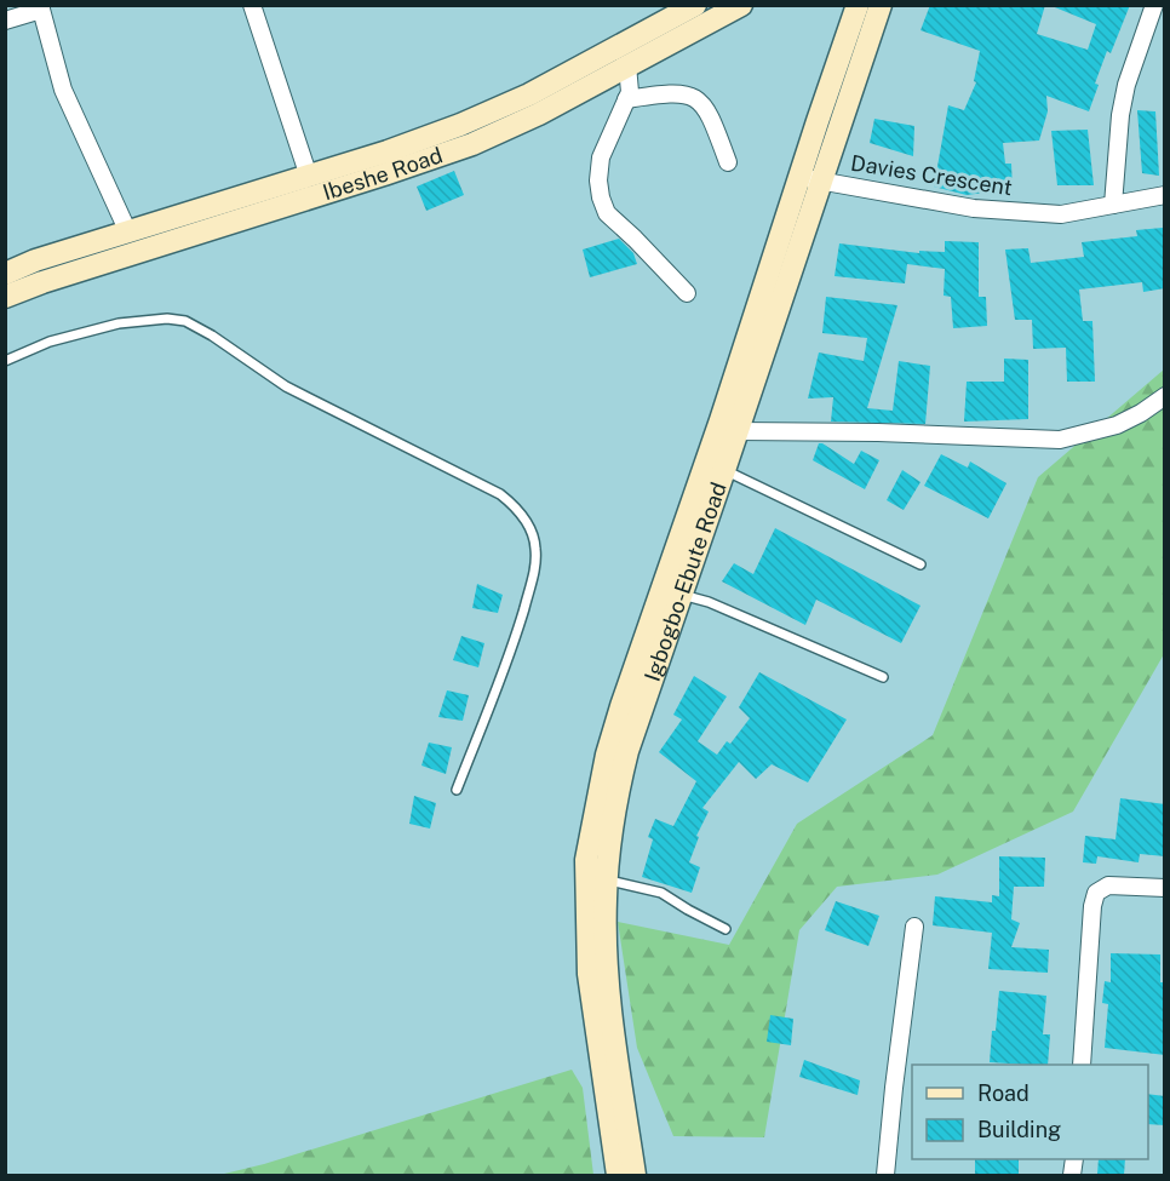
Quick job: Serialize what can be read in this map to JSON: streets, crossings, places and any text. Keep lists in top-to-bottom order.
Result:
{
  "streets": {
    "main road": ["Ibeshe Road", "Igbogbo-Ebute Road"],
    "street": ["Davies Crescent"]
  },
  "crossings": [
    ["Davies Crescent", "Igbogbo-Ebute Road"]
  ],
  "legend": ["Road", "Building"]
}
